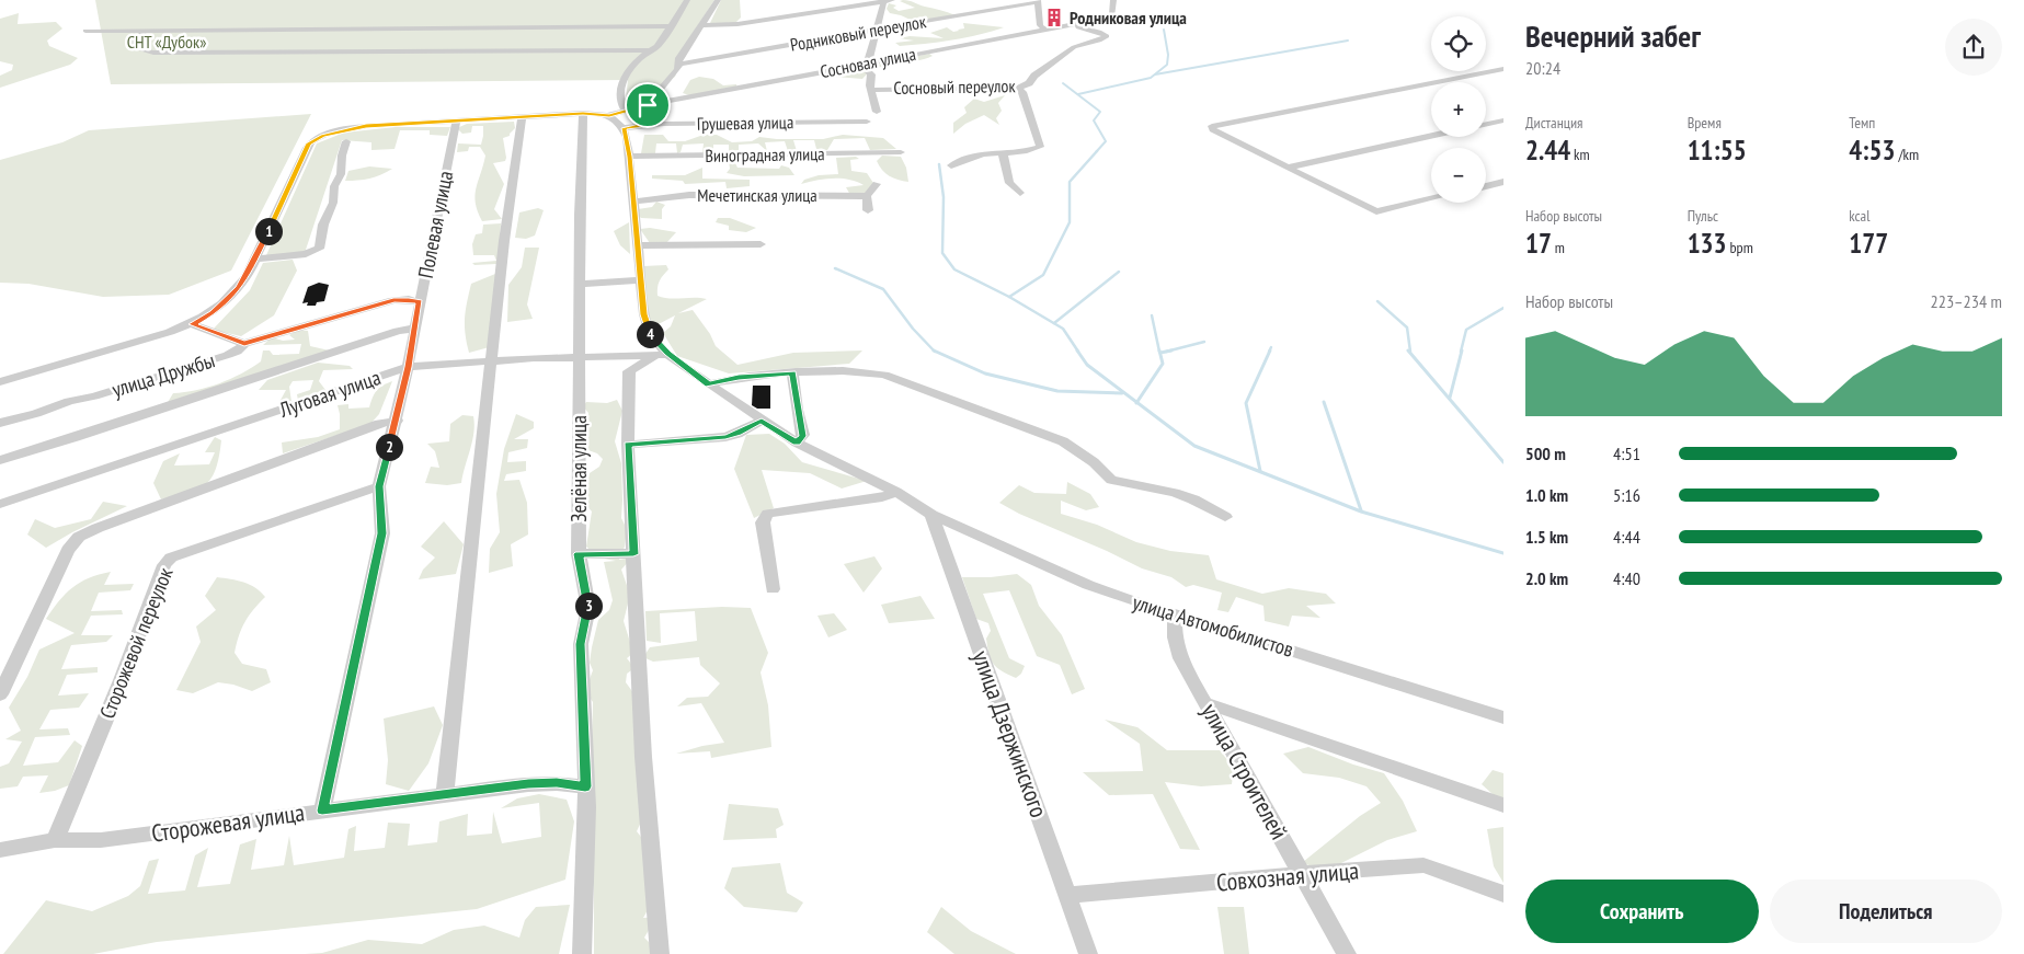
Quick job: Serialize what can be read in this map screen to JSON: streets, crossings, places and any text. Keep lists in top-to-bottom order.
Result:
{
  "streets": {
    "street": [
      "Родниковый переулок",
      "Сосновая улица",
      "Сосновый переулок",
      "Грушевая улица",
      "Виноградная улица",
      "Мечетинская улица",
      "Полевая улица",
      "улица Дружбы",
      "Луговая улица",
      "Зелёная улица",
      "улица Автомобилистов",
      "Сторожевой переулок",
      "улица Дзержинского",
      "улица Строителей",
      "Сторожевая улица",
      "Совхозная улица"
    ]
  },
  "crossings": [
    ["Сосновая улица", "Сосновый переулок"],
    ["Грушевая улица", "улица Автомобилистов"],
    ["Виноградная улица", "улица Автомобилистов"],
    ["Мечетинская улица", "улица Автомобилистов"],
    ["Полевая улица", "улица Дружбы"],
    ["Полевая улица", "Луговая улица"],
    ["Полевая улица", "Сторожевой переулок"],
    ["Полевая улица", "Сторожевая улица"],
    ["Луговая улица", "Зелёная улица"],
    ["Луговая улица", "улица Автомобилистов"],
    ["Зелёная улица", "Сторожевая улица"],
    ["улица Автомобилистов", "улица Дзержинского"],
    ["улица Автомобилистов", "улица Строителей"],
    ["Сторожевой переулок", "Сторожевая улица"],
    ["улица Дзержинского", "Совхозная улица"],
    ["улица Строителей", "Совхозная улица"]
  ],
  "parks": ["СНТ «Дубок»"],
  "places": {
    "building": ["Родниковая улица"]
  },
  "page": {
    "heading": ["Вечерний забег", "20:24"],
    "map_buttons": ["+", "−"],
    "stats": [
      ["Дистанция", "2.44 km"],
      ["Время", "11:55"],
      ["Темп", "4:53 /km"],
      ["Набор высоты", "17 m"],
      ["Пульс", "133 bpm"],
      ["kcal", "177"]
    ],
    "pins": [
      "1",
      "4",
      "2",
      "3"
    ],
    "chart": ["Набор высоты", "223–234 m"],
    "list": [
      {
        "name": "500 m",
        "note": "4:51"
      },
      {
        "name": "1.0 km",
        "note": "5:16"
      },
      {
        "name": "1.5 km",
        "note": "4:44"
      },
      {
        "name": "2.0 km",
        "note": "4:40"
      }
    ],
    "buttons": ["Сохранить", "Поделиться"]
  }
}
